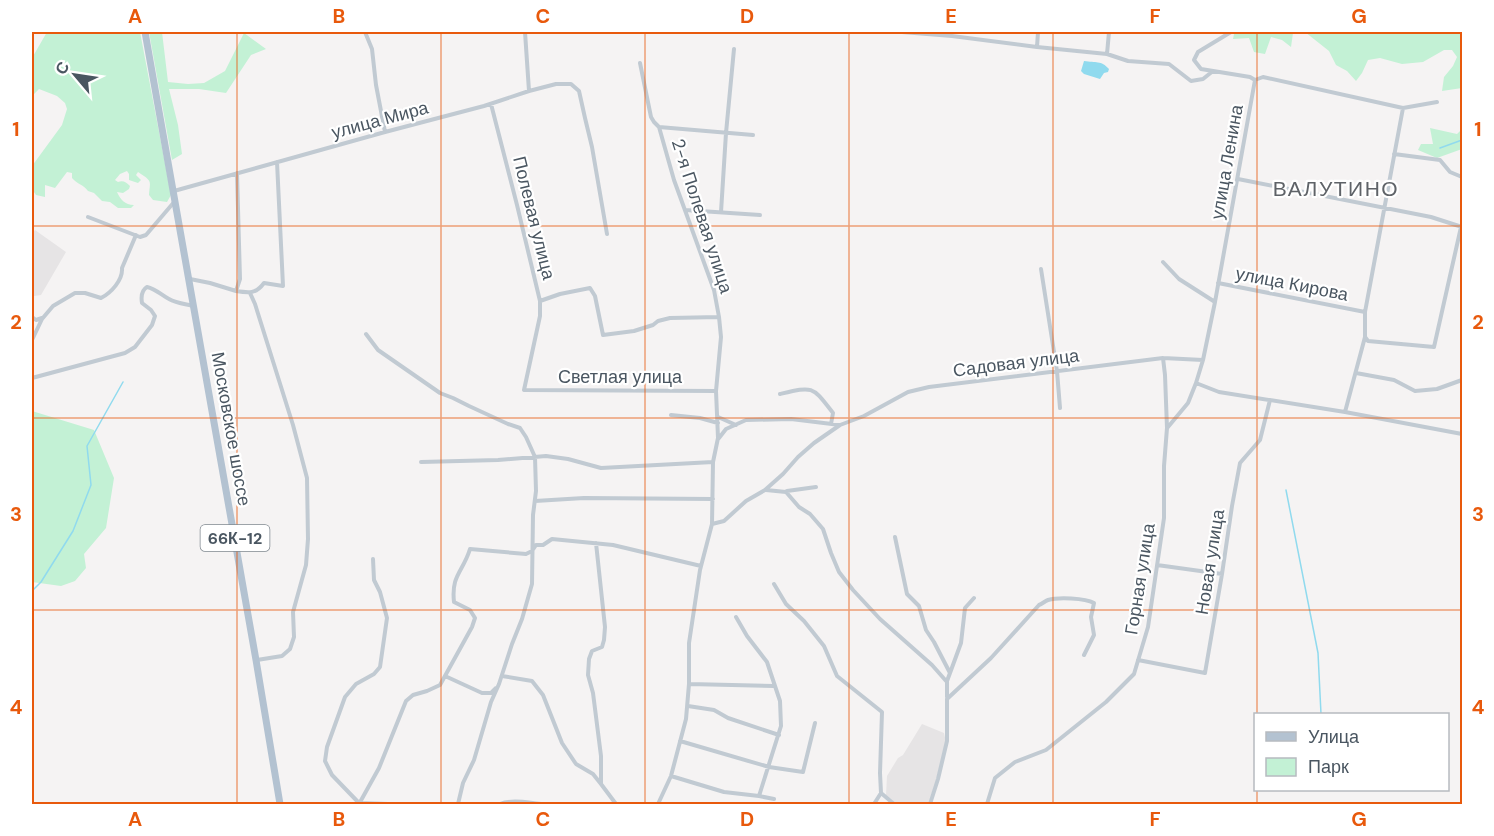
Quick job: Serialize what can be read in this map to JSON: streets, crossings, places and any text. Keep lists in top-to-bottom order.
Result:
{
  "streets": {
    "main road": ["Московское шоссе", "66К-12"],
    "street": [
      "улица Мира",
      "улица Ленина",
      "2-я Полевая улица",
      "Полевая улица",
      "улица Кирова",
      "Садовая улица",
      "Светлая улица",
      "Новая улица",
      "Горная улица"
    ]
  },
  "crossings": [
    ["улица Мира", "Полевая улица"],
    ["улица Мира", "66К-12"],
    ["улица Ленина", "улица Кирова"],
    ["улица Ленина", "Садовая улица"],
    ["улица Ленина", "Горная улица"],
    ["2-я Полевая улица", "Полевая улица"],
    ["2-я Полевая улица", "Садовая улица"],
    ["2-я Полевая улица", "Светлая улица"],
    ["Полевая улица", "Светлая улица"],
    ["Садовая улица", "Горная улица"],
    ["Московское шоссе", "66К-12"],
    ["Новая улица", "Горная улица"]
  ],
  "districts": ["ВАЛУТИНО"],
  "legend": ["Улица", "Парк"],
  "north": "top left",
  "grid": {
    "columns": [
      "A",
      "B",
      "C",
      "D",
      "E",
      "F",
      "G"
    ],
    "rows": [
      "1",
      "2",
      "3",
      "4"
    ]
  }
}
